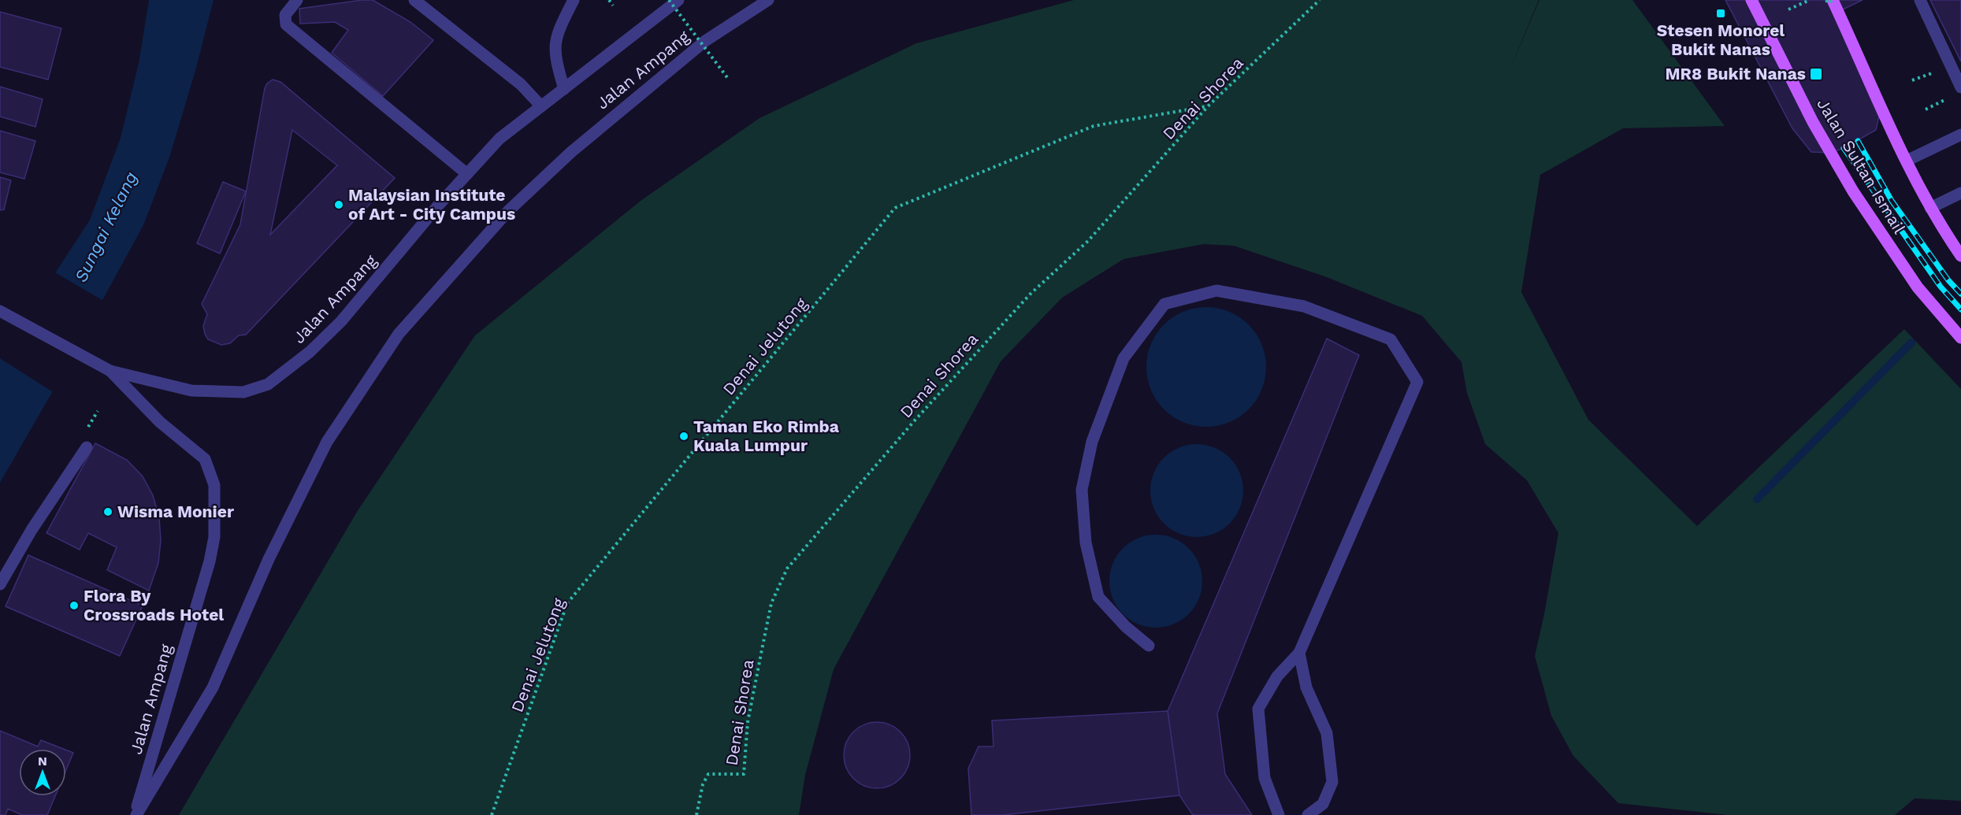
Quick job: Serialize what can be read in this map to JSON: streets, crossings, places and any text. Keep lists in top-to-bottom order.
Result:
{
  "streets": {
    "main road": ["Jalan Sultan Ismail"],
    "street": ["Jalan Ampang"],
    "path": ["Denai Shorea", "Denai Jelutong"]
  },
  "crossings": [
    ["Denai Shorea", "Denai Jelutong"]
  ],
  "water": ["Sungai Kelang"],
  "places": {
    "transit": ["Stesen Monorel Bukit Nanas", "MR8 Bukit Nanas"],
    "other": [
      "Malaysian Institute of Art - City Campus",
      "Taman Eko Rimba Kuala Lumpur",
      "Wisma Monier",
      "Flora By Crossroads Hotel"
    ]
  },
  "north": "top"
}
